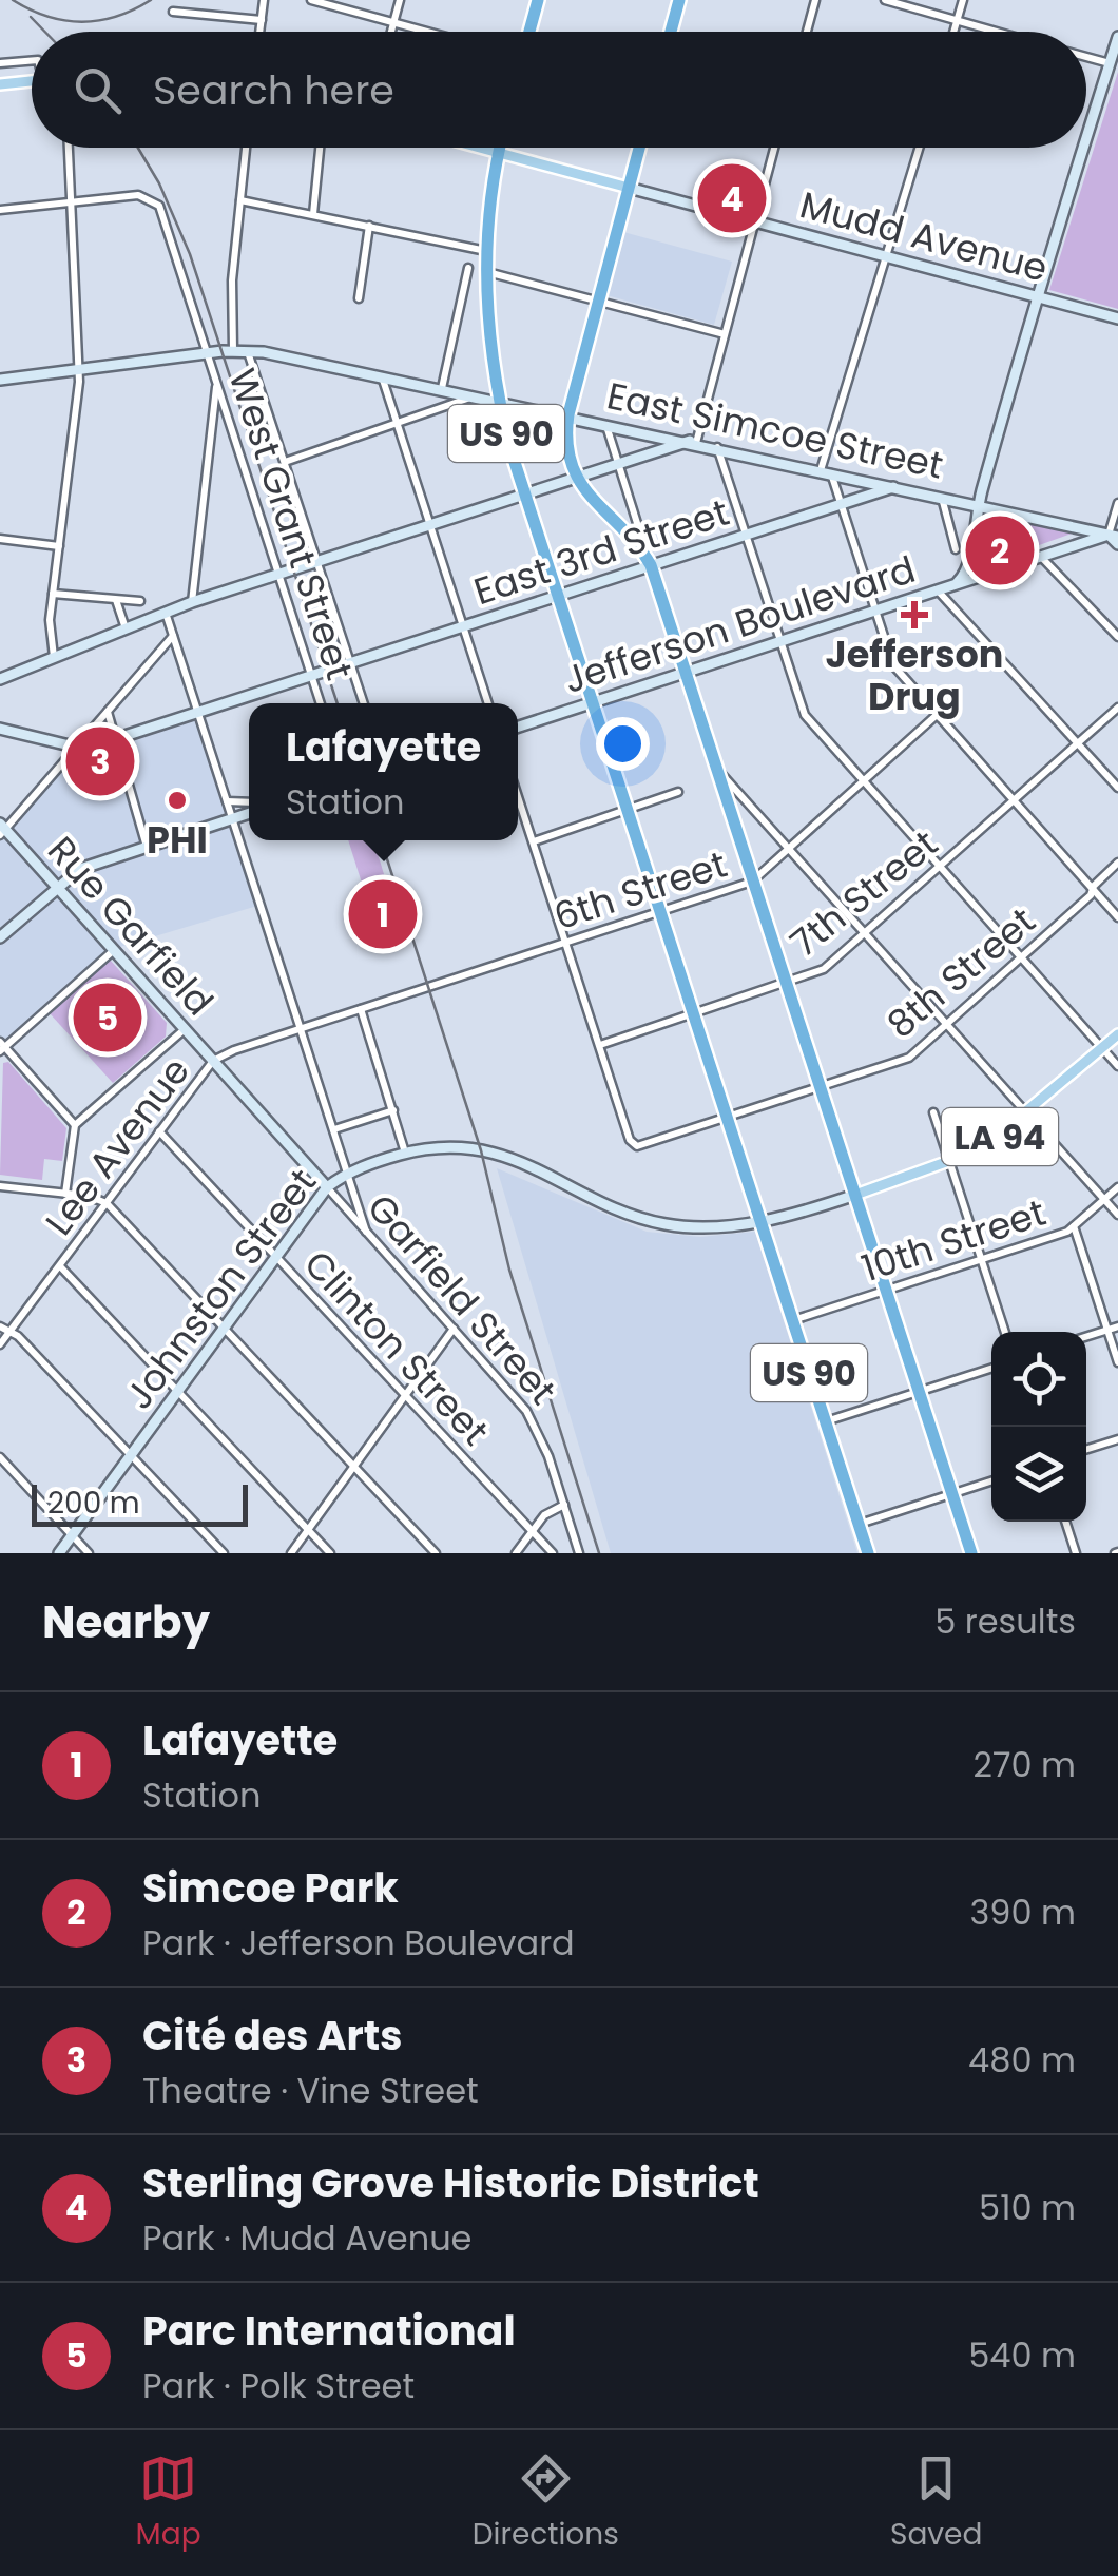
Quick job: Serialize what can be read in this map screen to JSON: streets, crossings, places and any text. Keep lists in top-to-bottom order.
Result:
{
  "streets": {
    "highway": ["US 90"],
    "main road": ["Mudd Avenue", "LA 94"],
    "street": [
      "East Simcoe Street",
      "West Grant Street",
      "East 3rd Street",
      "Jefferson Boulevard",
      "6th Street",
      "7th Street",
      "Rue Garfield",
      "8th Street",
      "Lee Avenue",
      "10th Street",
      "Johnston Street",
      "Garfield Street",
      "Clinton Street"
    ]
  },
  "crossings": [
    ["Mudd Avenue", "US 90"],
    ["East Simcoe Street", "US 90"],
    ["East Simcoe Street", "West Grant Street"],
    ["East Simcoe Street", "East 3rd Street"],
    ["East Simcoe Street", "Jefferson Boulevard"],
    ["US 90", "East 3rd Street"],
    ["US 90", "Jefferson Boulevard"],
    ["US 90", "6th Street"],
    ["US 90", "7th Street"],
    ["US 90", "8th Street"],
    ["US 90", "LA 94"],
    ["US 90", "10th Street"],
    ["US 90", "Johnston Street"],
    ["West Grant Street", "East 3rd Street"],
    ["6th Street", "Lee Avenue"],
    ["7th Street", "8th Street"],
    ["Rue Garfield", "Lee Avenue"],
    ["Rue Garfield", "Garfield Street"],
    ["LA 94", "Johnston Street"],
    ["Lee Avenue", "Garfield Street"],
    ["Lee Avenue", "Clinton Street"],
    ["Johnston Street", "Garfield Street"],
    ["Johnston Street", "Clinton Street"]
  ],
  "places": {
    "health": ["Jefferson Drug"],
    "other": ["PHI"]
  },
  "scale_bar": "200 m",
  "page": {
    "search": "Search here",
    "pins": [
      "4",
      "2",
      "3",
      "1",
      "5"
    ],
    "popup": ["Lafayette", "Station"],
    "scale": "200 m",
    "heading": ["Nearby", "5 results"],
    "list": [
      {
        "mark": "1",
        "name": "Lafayette",
        "note": "Station",
        "value": "270 m"
      },
      {
        "mark": "2",
        "name": "Simcoe Park",
        "note": "Park · Jefferson Boulevard",
        "value": "390 m"
      },
      {
        "mark": "3",
        "name": "Cité des Arts",
        "note": "Theatre · Vine Street",
        "value": "480 m"
      },
      {
        "mark": "4",
        "name": "Sterling Grove Historic District",
        "note": "Park · Mudd Avenue",
        "value": "510 m"
      },
      {
        "mark": "5",
        "name": "Parc International",
        "note": "Park · Polk Street",
        "value": "540 m"
      }
    ],
    "nav": ["Map", "Directions", "Saved"]
  }
}
